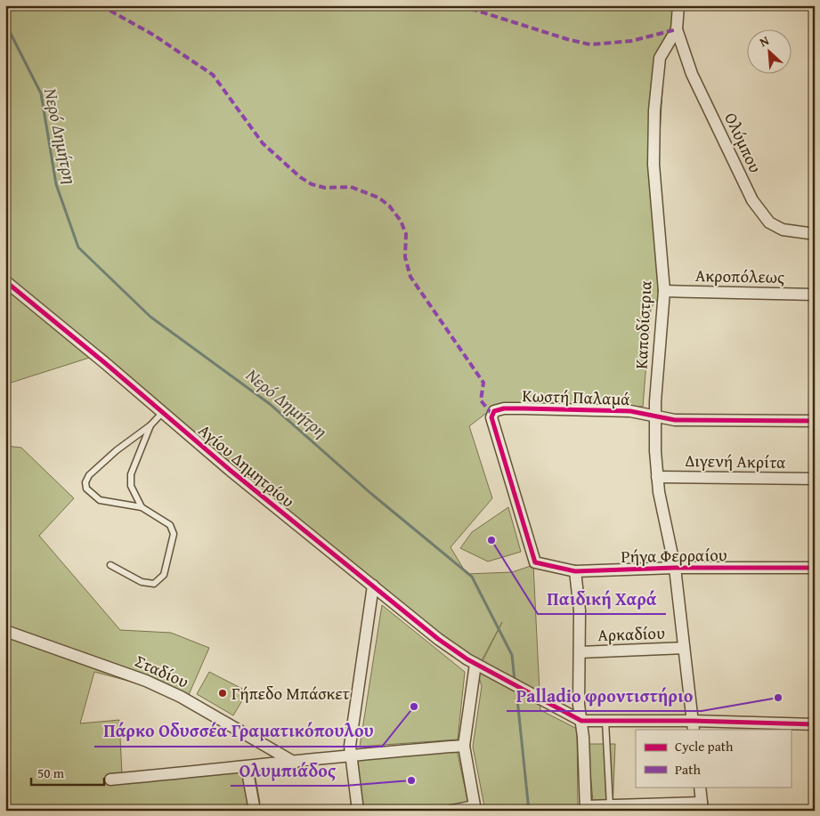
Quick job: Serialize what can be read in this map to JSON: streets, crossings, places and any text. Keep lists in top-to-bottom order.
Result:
{
  "streets": {
    "street": [
      "Ολύμπου",
      "Ακροπόλεως",
      "Καποδίστρια",
      "Κωστή Παλαμά",
      "Διγενή Ακρίτα",
      "Αγίου Δημητρίου",
      "Ρήγα Φερραίου",
      "Αρκαδίου",
      "Σταδίου"
    ]
  },
  "crossings": [
    ["Ολύμπου", "Καποδίστρια"],
    ["Ακροπόλεως", "Καποδίστρια"],
    ["Καποδίστρια", "Κωστή Παλαμά"],
    ["Καποδίστρια", "Διγενή Ακρίτα"],
    ["Καποδίστρια", "Ρήγα Φερραίου"],
    ["Καποδίστρια", "Αρκαδίου"],
    ["Κωστή Παλαμά", "Ρήγα Φερραίου"]
  ],
  "water": ["Νερό Δημήτρη"],
  "places": [
    "Παιδική Χαρά",
    "Γήπεδο Μπάσκετ",
    "Palladio φροντιστήριο",
    "Πάρκο Οδυσσέα Γραματικόπουλου",
    "Ολυμπιάδος"
  ],
  "legend": ["Cycle path", "Path"],
  "scale_bar": "50 m",
  "north": "top left"
}
